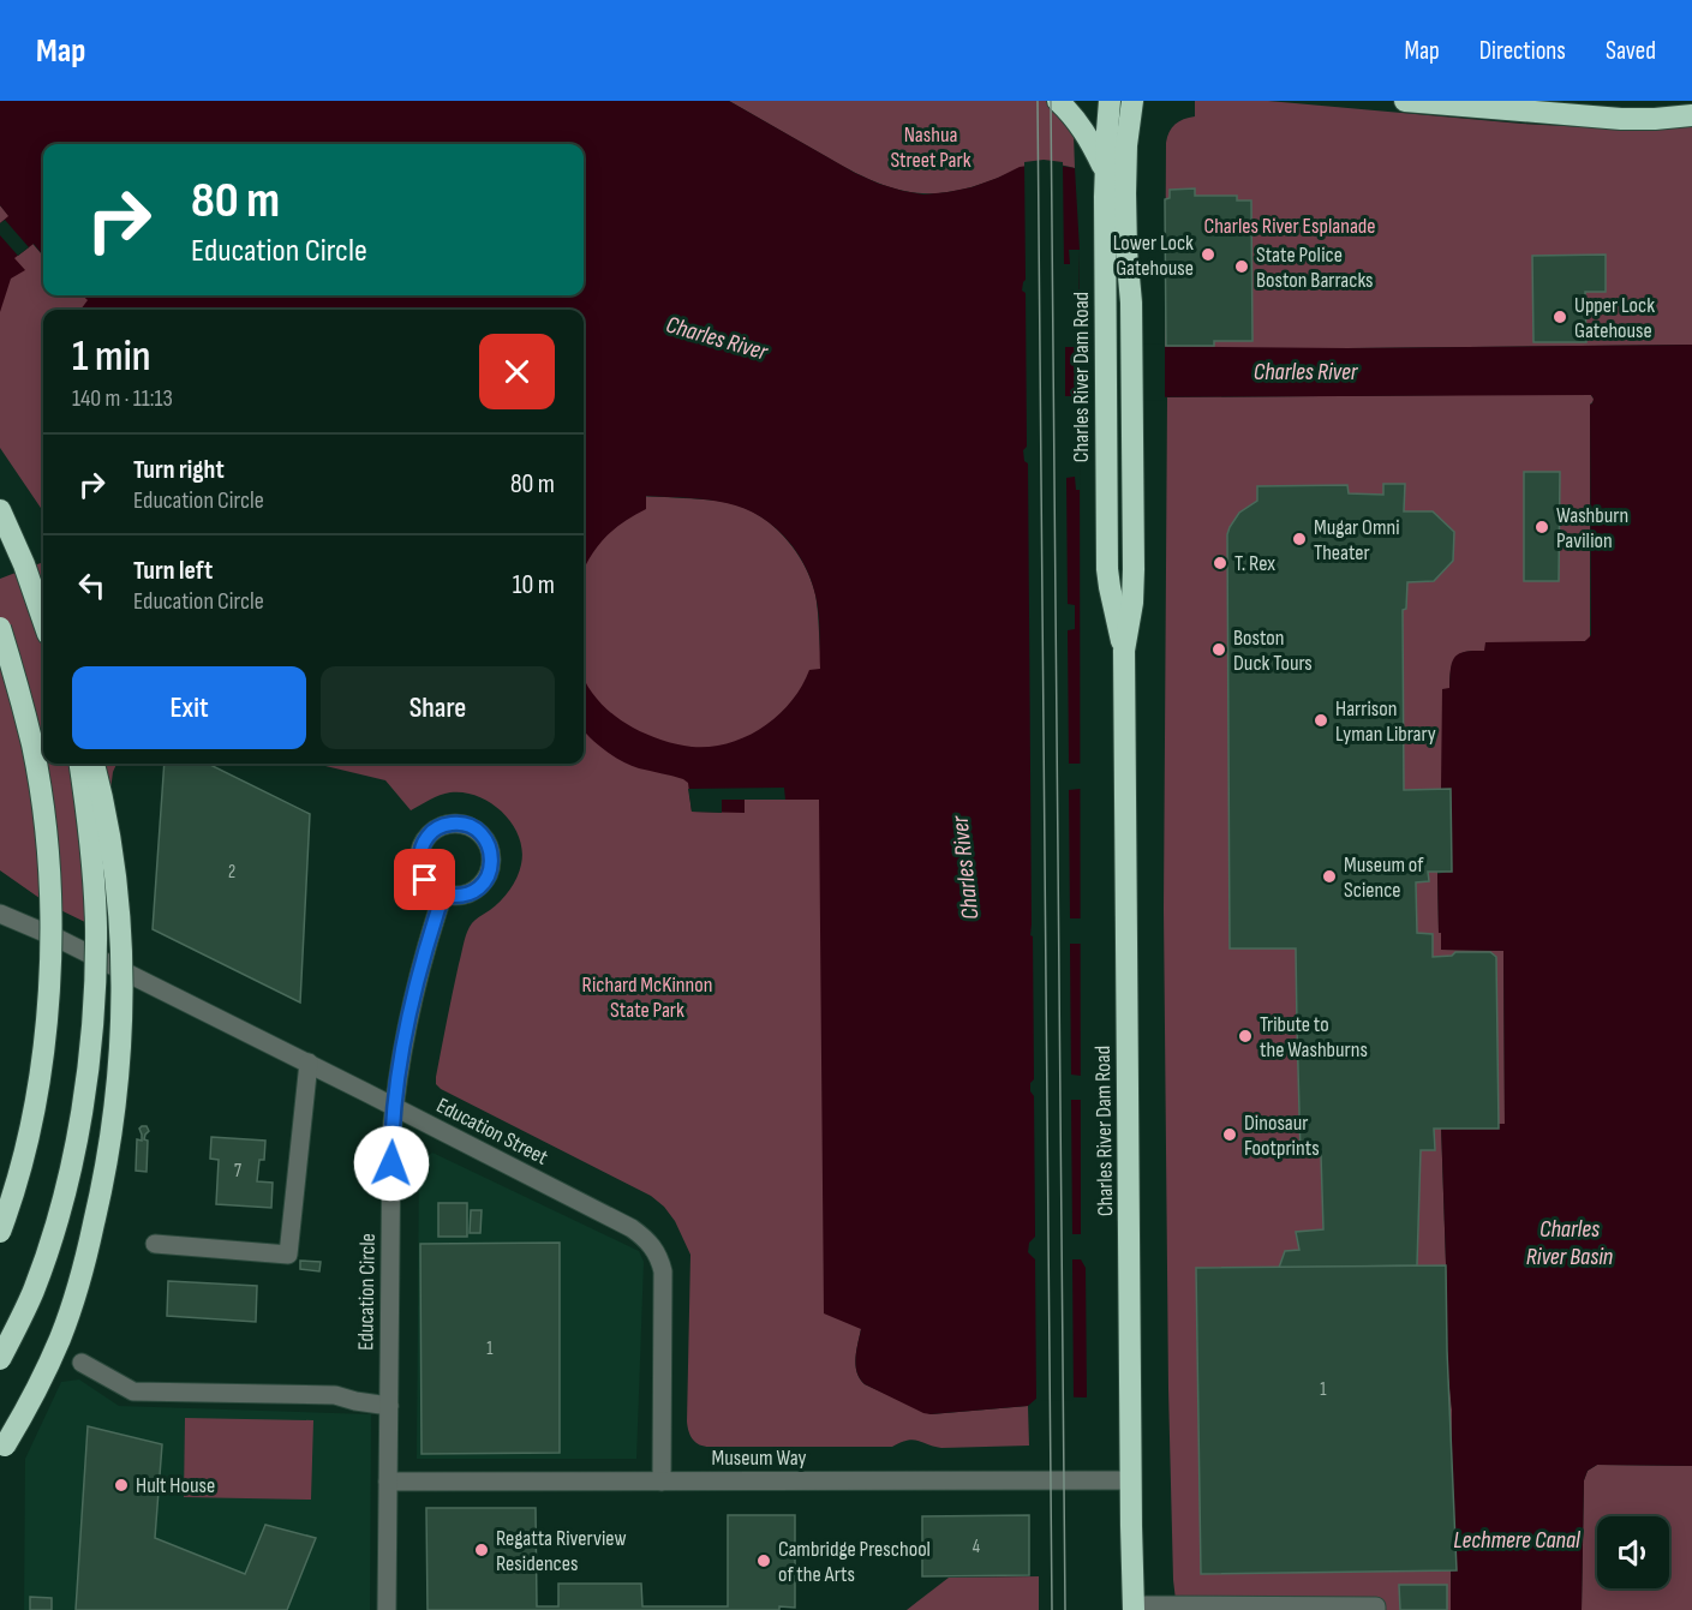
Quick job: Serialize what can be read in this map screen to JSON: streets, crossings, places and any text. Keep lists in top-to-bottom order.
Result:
{
  "streets": {
    "highway": ["Charles River Dam Road"],
    "street": ["Education Street", "Education Circle", "Museum Way"]
  },
  "crossings": [
    ["Charles River Dam Road", "Museum Way"],
    ["Education Street", "Education Circle"],
    ["Education Street", "Museum Way"],
    ["Education Circle", "Museum Way"]
  ],
  "water": ["Charles River", "Charles River Basin", "Lechmere Canal"],
  "parks": ["Nashua Street Park", "Charles River Esplanade", "Richard McKinnon State Park"],
  "places": [
    "Lower Lock Gatehouse",
    "State Police Boston Barracks",
    "Upper Lock Gatehouse",
    "Washburn Pavilion",
    "Mugar Omni Theater",
    "T. Rex",
    "Boston Duck Tours",
    "Harrison Lyman Library",
    "Museum of Science",
    "Tribute to the Washburns",
    "Dinosaur Footprints",
    "Hult House",
    "Regatta Riverview Residences",
    "Cambridge Preschool of the Arts"
  ],
  "house_numbers": [
    "2",
    "7",
    "1",
    "1",
    "4"
  ],
  "page": {
    "header": "Map",
    "nav": ["Map", "Directions", "Saved"],
    "turn": ["80 m", "Education Circle"],
    "heading": ["1 min", "140 m · 11:13"],
    "list": [
      {
        "name": "Turn right",
        "note": "Education Circle",
        "value": "80 m"
      },
      {
        "name": "Turn left",
        "note": "Education Circle",
        "value": "10 m"
      }
    ],
    "buttons": ["Exit", "Share"]
  }
}
